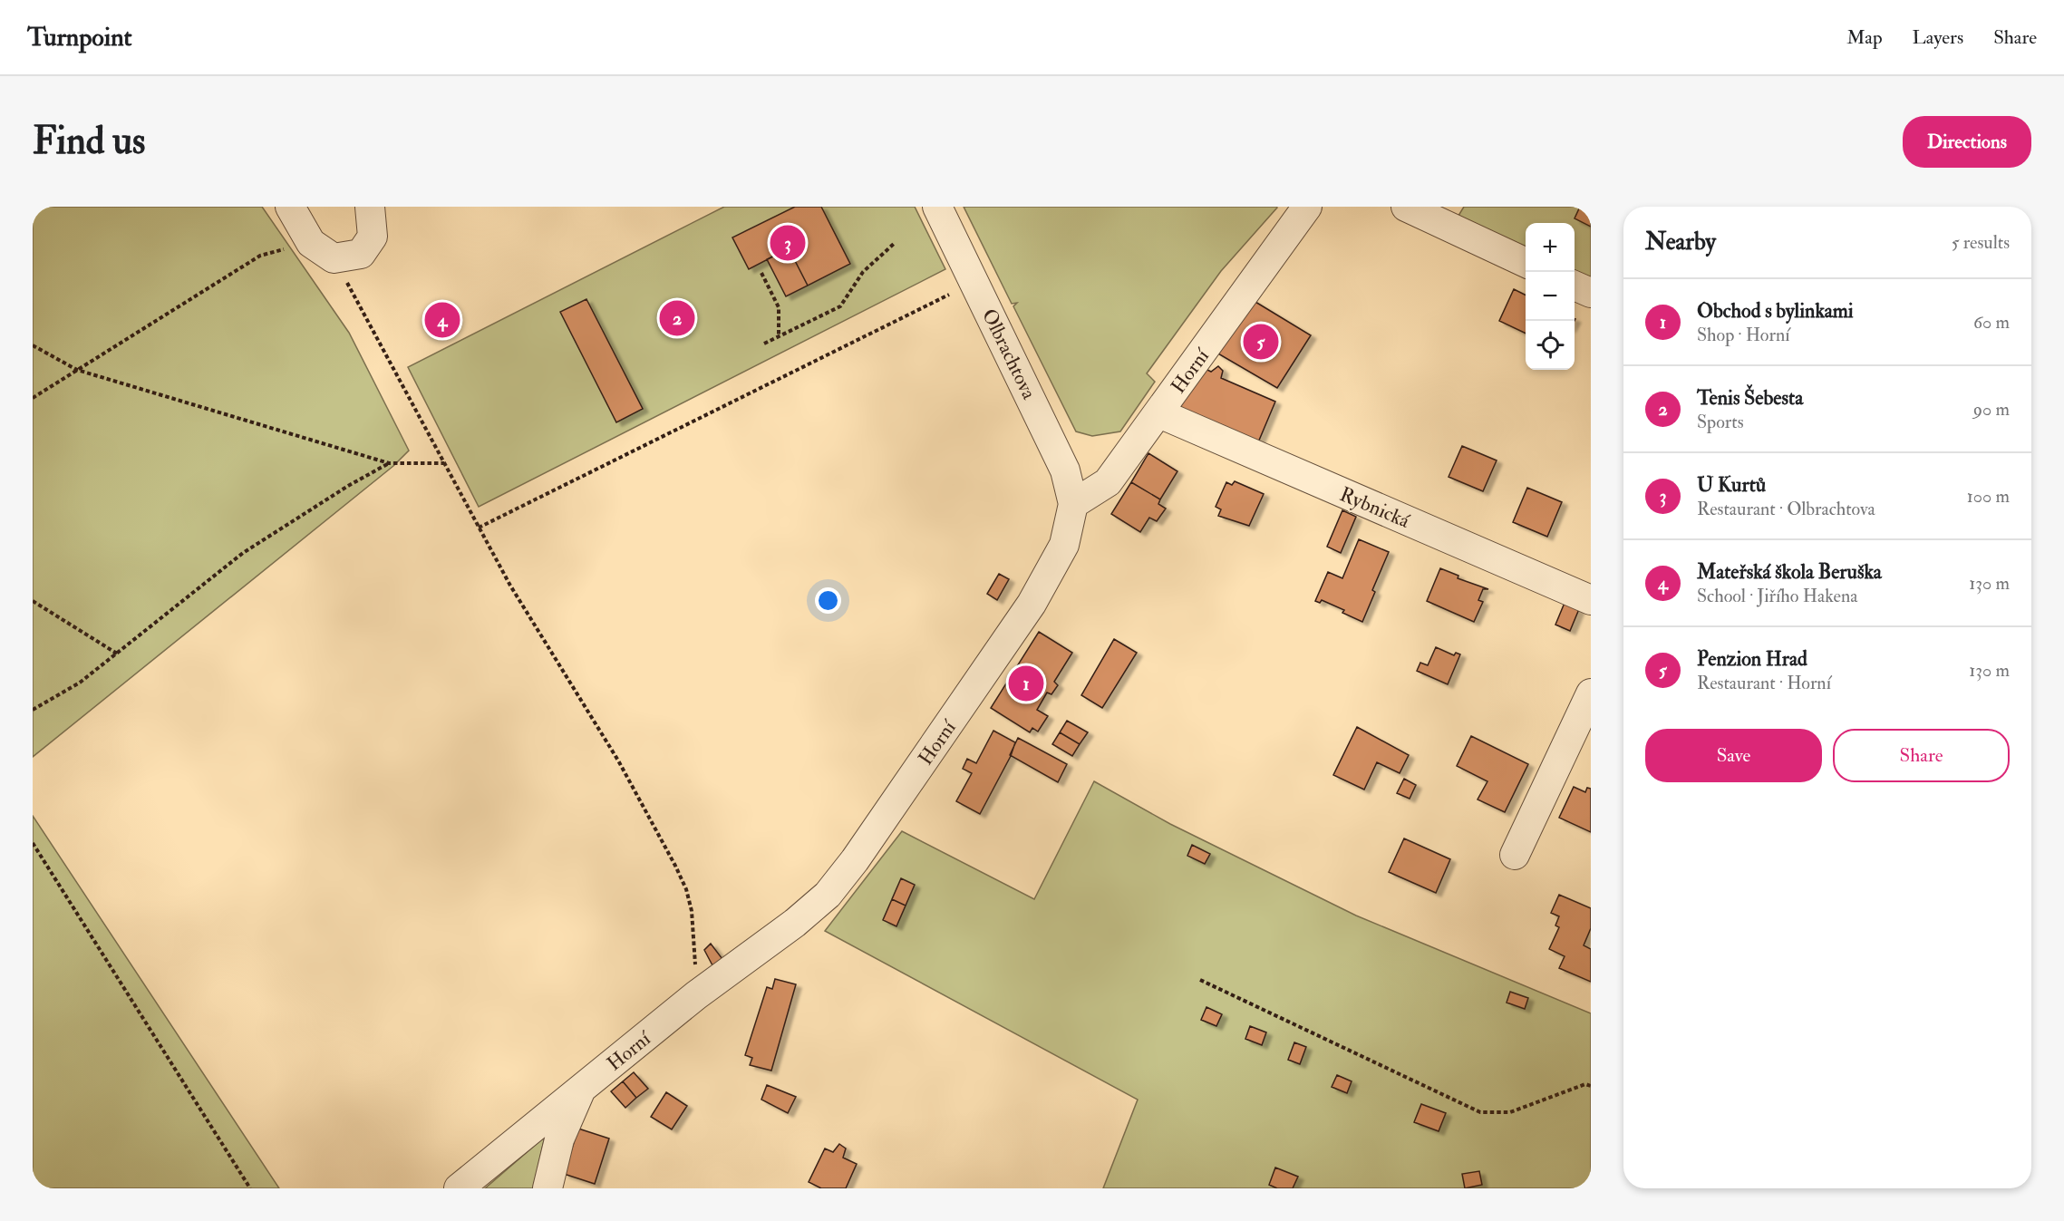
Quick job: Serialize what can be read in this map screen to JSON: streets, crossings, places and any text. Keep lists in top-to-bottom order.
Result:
{
  "streets": {
    "street": ["Olbrachtova", "Horní", "Rybnická"]
  },
  "crossings": [
    ["Olbrachtova", "Horní"],
    ["Horní", "Rybnická"]
  ],
  "page": {
    "header": "Turnpoint",
    "nav": ["Map", "Layers", "Share"],
    "buttons": [
      "Directions",
      ["Save", "Share"]
    ],
    "title": "Find us",
    "heading": ["Nearby", "5 results"],
    "map_buttons": ["+", "−"],
    "pins": [
      "3",
      "2",
      "4",
      "5",
      "1"
    ],
    "list": [
      {
        "mark": "1",
        "name": "Obchod s bylinkami",
        "note": "Shop · Horní",
        "value": "60 m"
      },
      {
        "mark": "2",
        "name": "Tenis Šebesta",
        "note": "Sports",
        "value": "90 m"
      },
      {
        "mark": "3",
        "name": "U Kurtů",
        "note": "Restaurant · Olbrachtova",
        "value": "100 m"
      },
      {
        "mark": "4",
        "name": "Mateřská škola Beruška",
        "note": "School · Jiřího Hakena",
        "value": "130 m"
      },
      {
        "mark": "5",
        "name": "Penzion Hrad",
        "note": "Restaurant · Horní",
        "value": "130 m"
      }
    ]
  }
}
